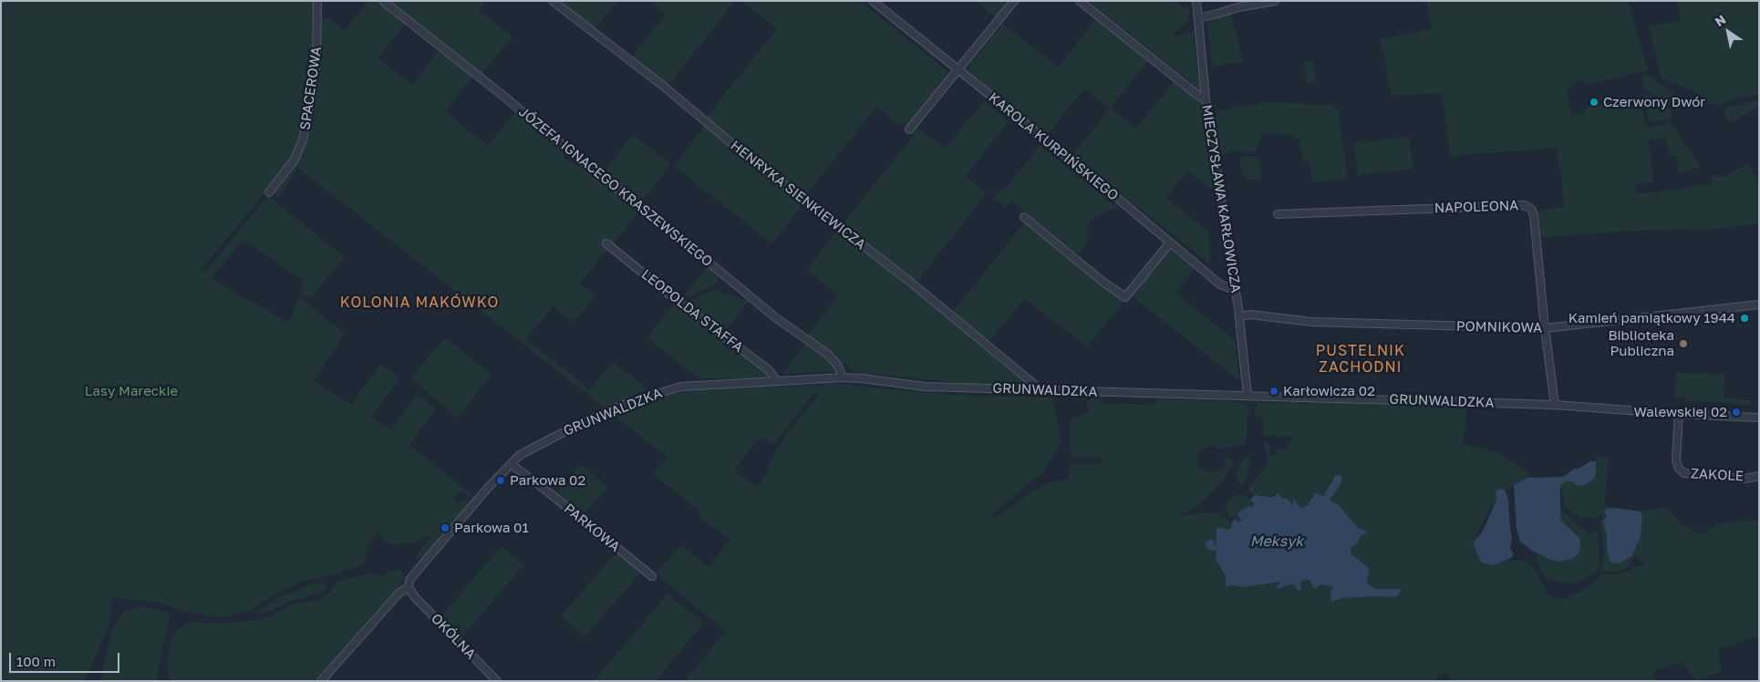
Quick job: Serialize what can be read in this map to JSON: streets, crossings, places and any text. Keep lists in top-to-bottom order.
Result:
{
  "streets": {
    "street": [
      "SPACEROWA",
      "KAROLA KURPIŃSKIEGO",
      "JÓZEFA IGNACEGO KRASZEWSKIEGO",
      "HENRYKA SIENKIEWICZA",
      "MIECZYSŁAWA KARŁOWICZA",
      "NAPOLEONA",
      "LEOPOLDA STAFFA",
      "POMNIKOWA",
      "GRUNWALDZKA",
      "ZAKOLE",
      "PARKOWA",
      "OKÓLNA"
    ]
  },
  "crossings": [
    ["KAROLA KURPIŃSKIEGO", "MIECZYSŁAWA KARŁOWICZA"],
    ["JÓZEFA IGNACEGO KRASZEWSKIEGO", "GRUNWALDZKA"],
    ["HENRYKA SIENKIEWICZA", "GRUNWALDZKA"],
    ["MIECZYSŁAWA KARŁOWICZA", "POMNIKOWA"],
    ["MIECZYSŁAWA KARŁOWICZA", "GRUNWALDZKA"],
    ["NAPOLEONA", "POMNIKOWA"],
    ["NAPOLEONA", "GRUNWALDZKA"],
    ["LEOPOLDA STAFFA", "GRUNWALDZKA"],
    ["GRUNWALDZKA", "ZAKOLE"],
    ["GRUNWALDZKA", "PARKOWA"],
    ["GRUNWALDZKA", "OKÓLNA"]
  ],
  "districts": ["KOLONIA MAKÓWKO", "PUSTELNIK ZACHODNI"],
  "water": ["Meksyk"],
  "parks": ["Lasy Mareckie"],
  "places": [
    "Czerwony Dwór",
    "Kamień pamiątkowy 1944",
    "Biblioteka Publiczna",
    "Karłowicza 02",
    "Walewskiej 02",
    "Parkowa 02",
    "Parkowa 01"
  ],
  "scale_bar": "100 m",
  "north": "top left"
}
